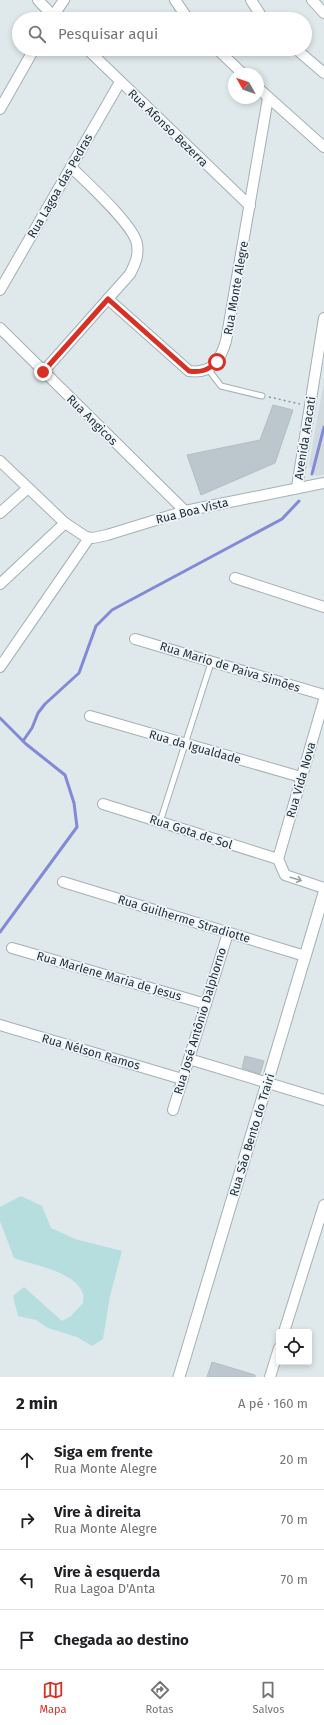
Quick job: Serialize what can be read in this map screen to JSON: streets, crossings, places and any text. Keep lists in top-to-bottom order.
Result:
{
  "streets": {
    "street": [
      "Rua Afonso Bezerra",
      "Rua Lagoa das Pedras",
      "Rua Monte Alegre",
      "Rua Angicos",
      "Avenida Aracati",
      "Rua Boa Vista",
      "Rua Mario de Paiva Simões",
      "Rua da Igualdade",
      "Rua Vida Nova",
      "Rua Gota de Sol",
      "Rua Guilherme Stradiotte",
      "Rua Marlene Maria de Jesus",
      "Rua José Antônio Dalphorno",
      "Rua Nélson Ramos",
      "Rua São Bento do Trairi"
    ]
  },
  "crossings": [
    ["Rua Afonso Bezerra", "Rua Lagoa das Pedras"],
    ["Rua Afonso Bezerra", "Rua Monte Alegre"],
    ["Rua Angicos", "Rua Boa Vista"],
    ["Avenida Aracati", "Rua Boa Vista"],
    ["Rua da Igualdade", "Rua Vida Nova"],
    ["Rua Vida Nova", "Rua Gota de Sol"],
    ["Rua Guilherme Stradiotte", "Rua José Antônio Dalphorno"],
    ["Rua Guilherme Stradiotte", "Rua São Bento do Trairi"],
    ["Rua Marlene Maria de Jesus", "Rua José Antônio Dalphorno"],
    ["Rua José Antônio Dalphorno", "Rua Nélson Ramos"]
  ],
  "north": "top left",
  "page": {
    "search": "Pesquisar aqui",
    "heading": ["2 min", "A pé · 160 m"],
    "list": [
      ["Siga em frente", "Rua Monte Alegre", "20 m"],
      ["Vire à direita", "Rua Monte Alegre", "70 m"],
      ["Vire à esquerda", "Rua Lagoa D'Anta", "70 m"],
      "Chegada ao destino"
    ],
    "nav": ["Mapa", "Rotas", "Salvos"]
  }
}
